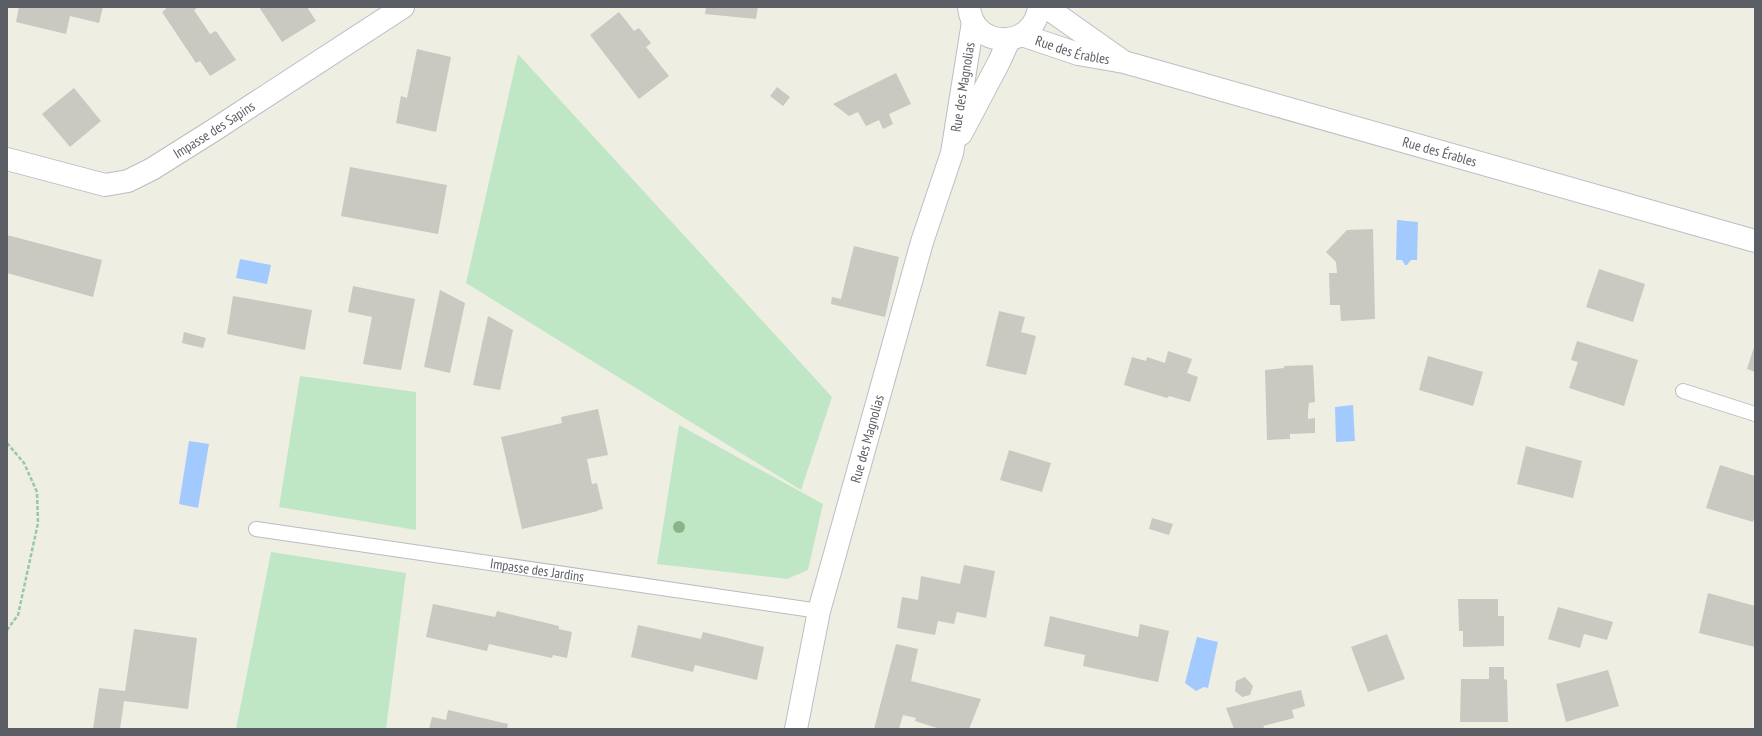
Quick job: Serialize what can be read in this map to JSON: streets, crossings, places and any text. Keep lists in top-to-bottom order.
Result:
{
  "streets": {
    "street": ["Rue des Érables", "Rue des Magnolias", "Impasse des Sapins"],
    "lane": ["Impasse des Jardins"]
  },
  "crossings": [
    ["Rue des Érables", "Rue des Magnolias"],
    ["Rue des Magnolias", "Impasse des Jardins"]
  ]
}
